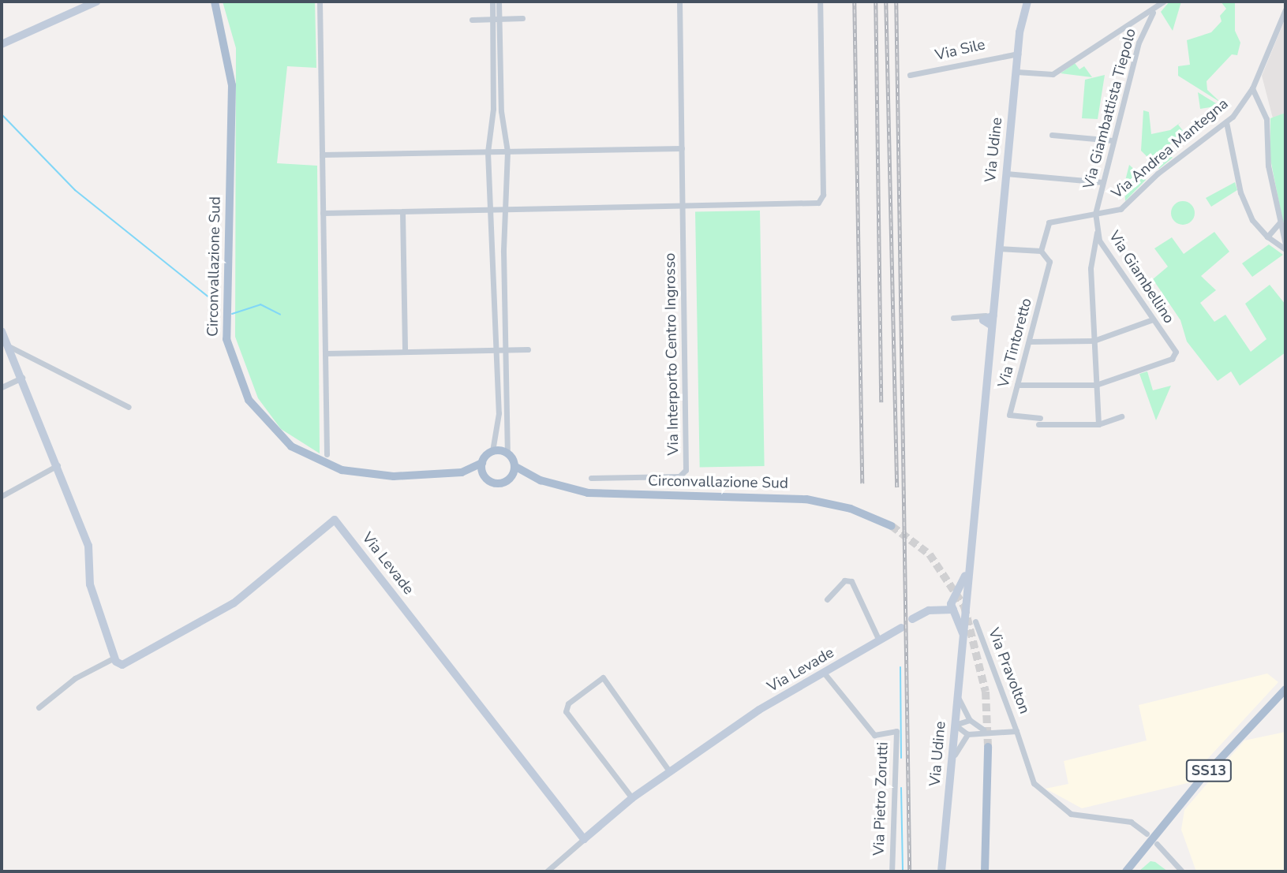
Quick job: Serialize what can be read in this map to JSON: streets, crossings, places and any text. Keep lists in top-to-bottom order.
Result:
{
  "streets": {
    "main road": ["Circonvallazione Sud", "SS13"],
    "street": [
      "Via Sile",
      "Via Giambattista Tiepolo",
      "Via Andrea Mantegna",
      "Via Udine",
      "Via Giambellino",
      "Via Tintoretto",
      "Via Interporto Centro Ingrosso",
      "Via Levade",
      "Via Pravolton",
      "Via Pietro Zorutti"
    ]
  },
  "crossings": [
    ["Via Sile", "Via Udine"],
    ["Via Giambattista Tiepolo", "Via Andrea Mantegna"],
    ["Via Giambattista Tiepolo", "Via Giambellino"],
    ["Via Andrea Mantegna", "Via Giambellino"],
    ["Via Andrea Mantegna", "Via Tintoretto"],
    ["Via Levade", "Via Pietro Zorutti"]
  ]
}
